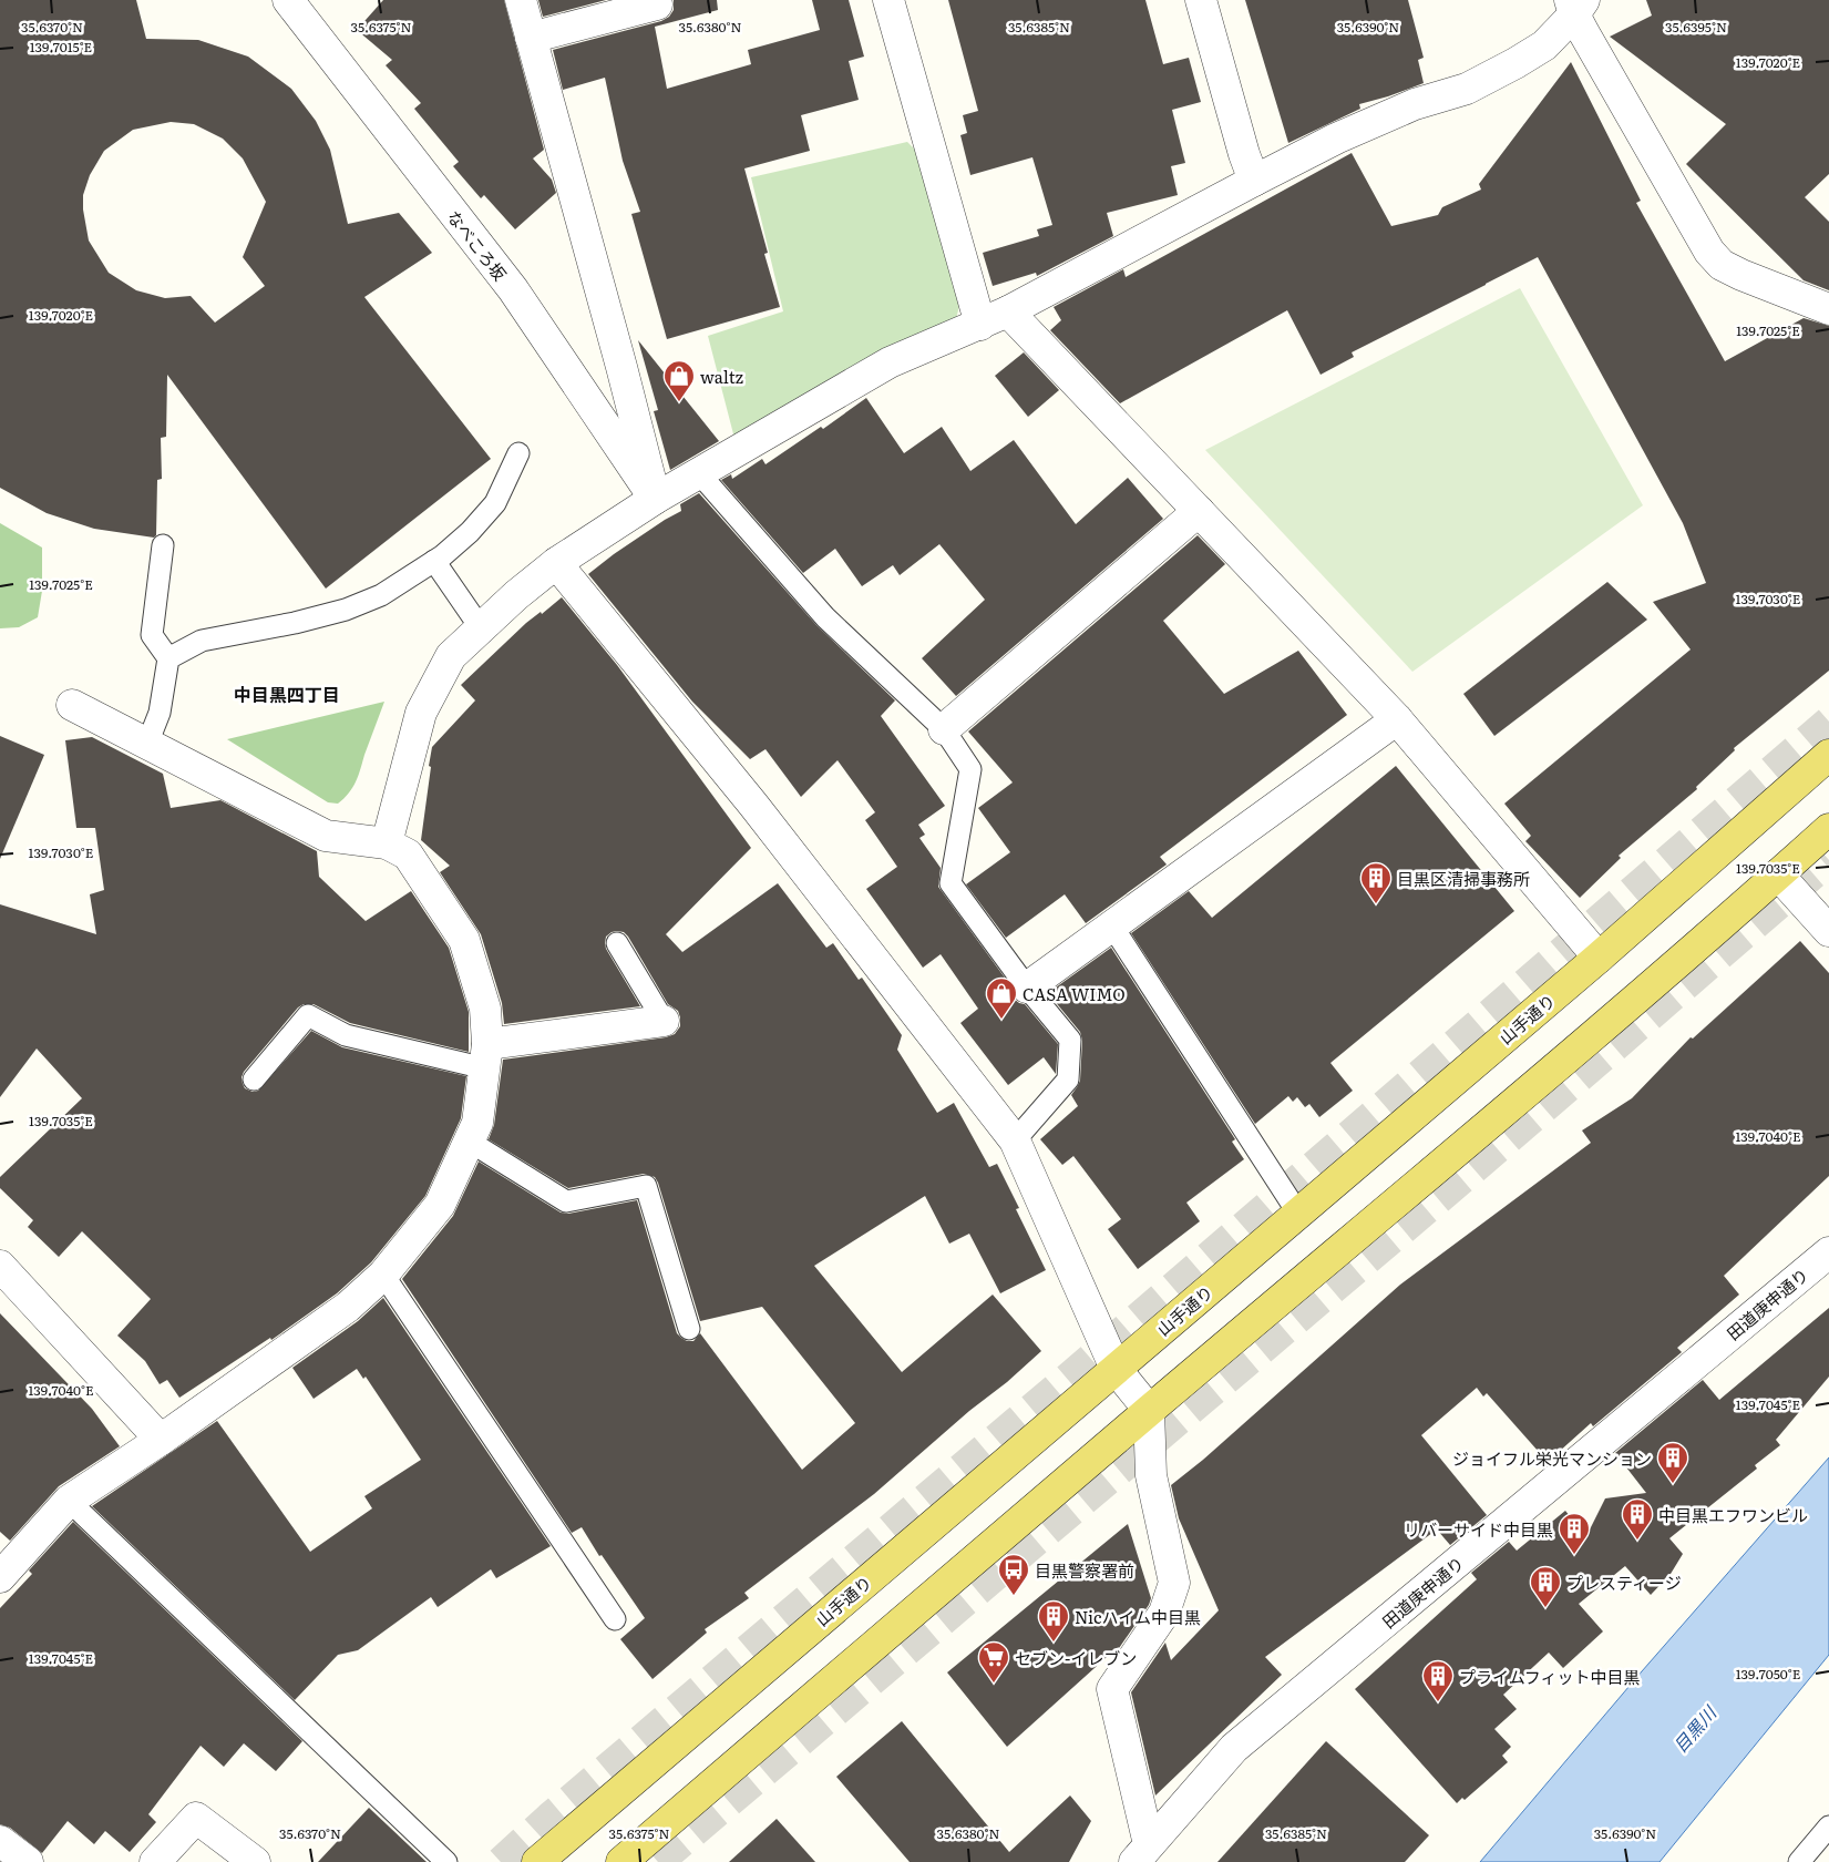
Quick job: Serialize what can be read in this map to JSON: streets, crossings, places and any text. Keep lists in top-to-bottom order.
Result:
{
  "streets": {
    "main road": ["山手通り"],
    "street": ["なべころ坂", "田道庚申通り"]
  },
  "districts": ["中目黒四丁目"],
  "water": ["目黒川"],
  "places": {
    "shop": ["waltz", "CASA WIMO"],
    "building": [
      "目黒区清掃事務所",
      "ジョイフル栄光マンション",
      "中目黒エフワンビル",
      "リバーサイド中目黒",
      "プレスティージ",
      "Nicハイム中目黒",
      "プライムフィット中目黒"
    ],
    "bus stop": ["目黒警察署前"],
    "supermarket": ["セブン-イレブン"]
  },
  "coordinates": [
    "35.6370°N",
    "35.6375°N",
    "35.6380°N",
    "35.6385°N",
    "35.6390°N",
    "35.6395°N",
    "139.7015°E",
    "139.7020°E",
    "139.7025°E",
    "139.7030°E",
    "139.7035°E",
    "139.7040°E",
    "139.7045°E",
    "139.7050°E"
  ]
}
